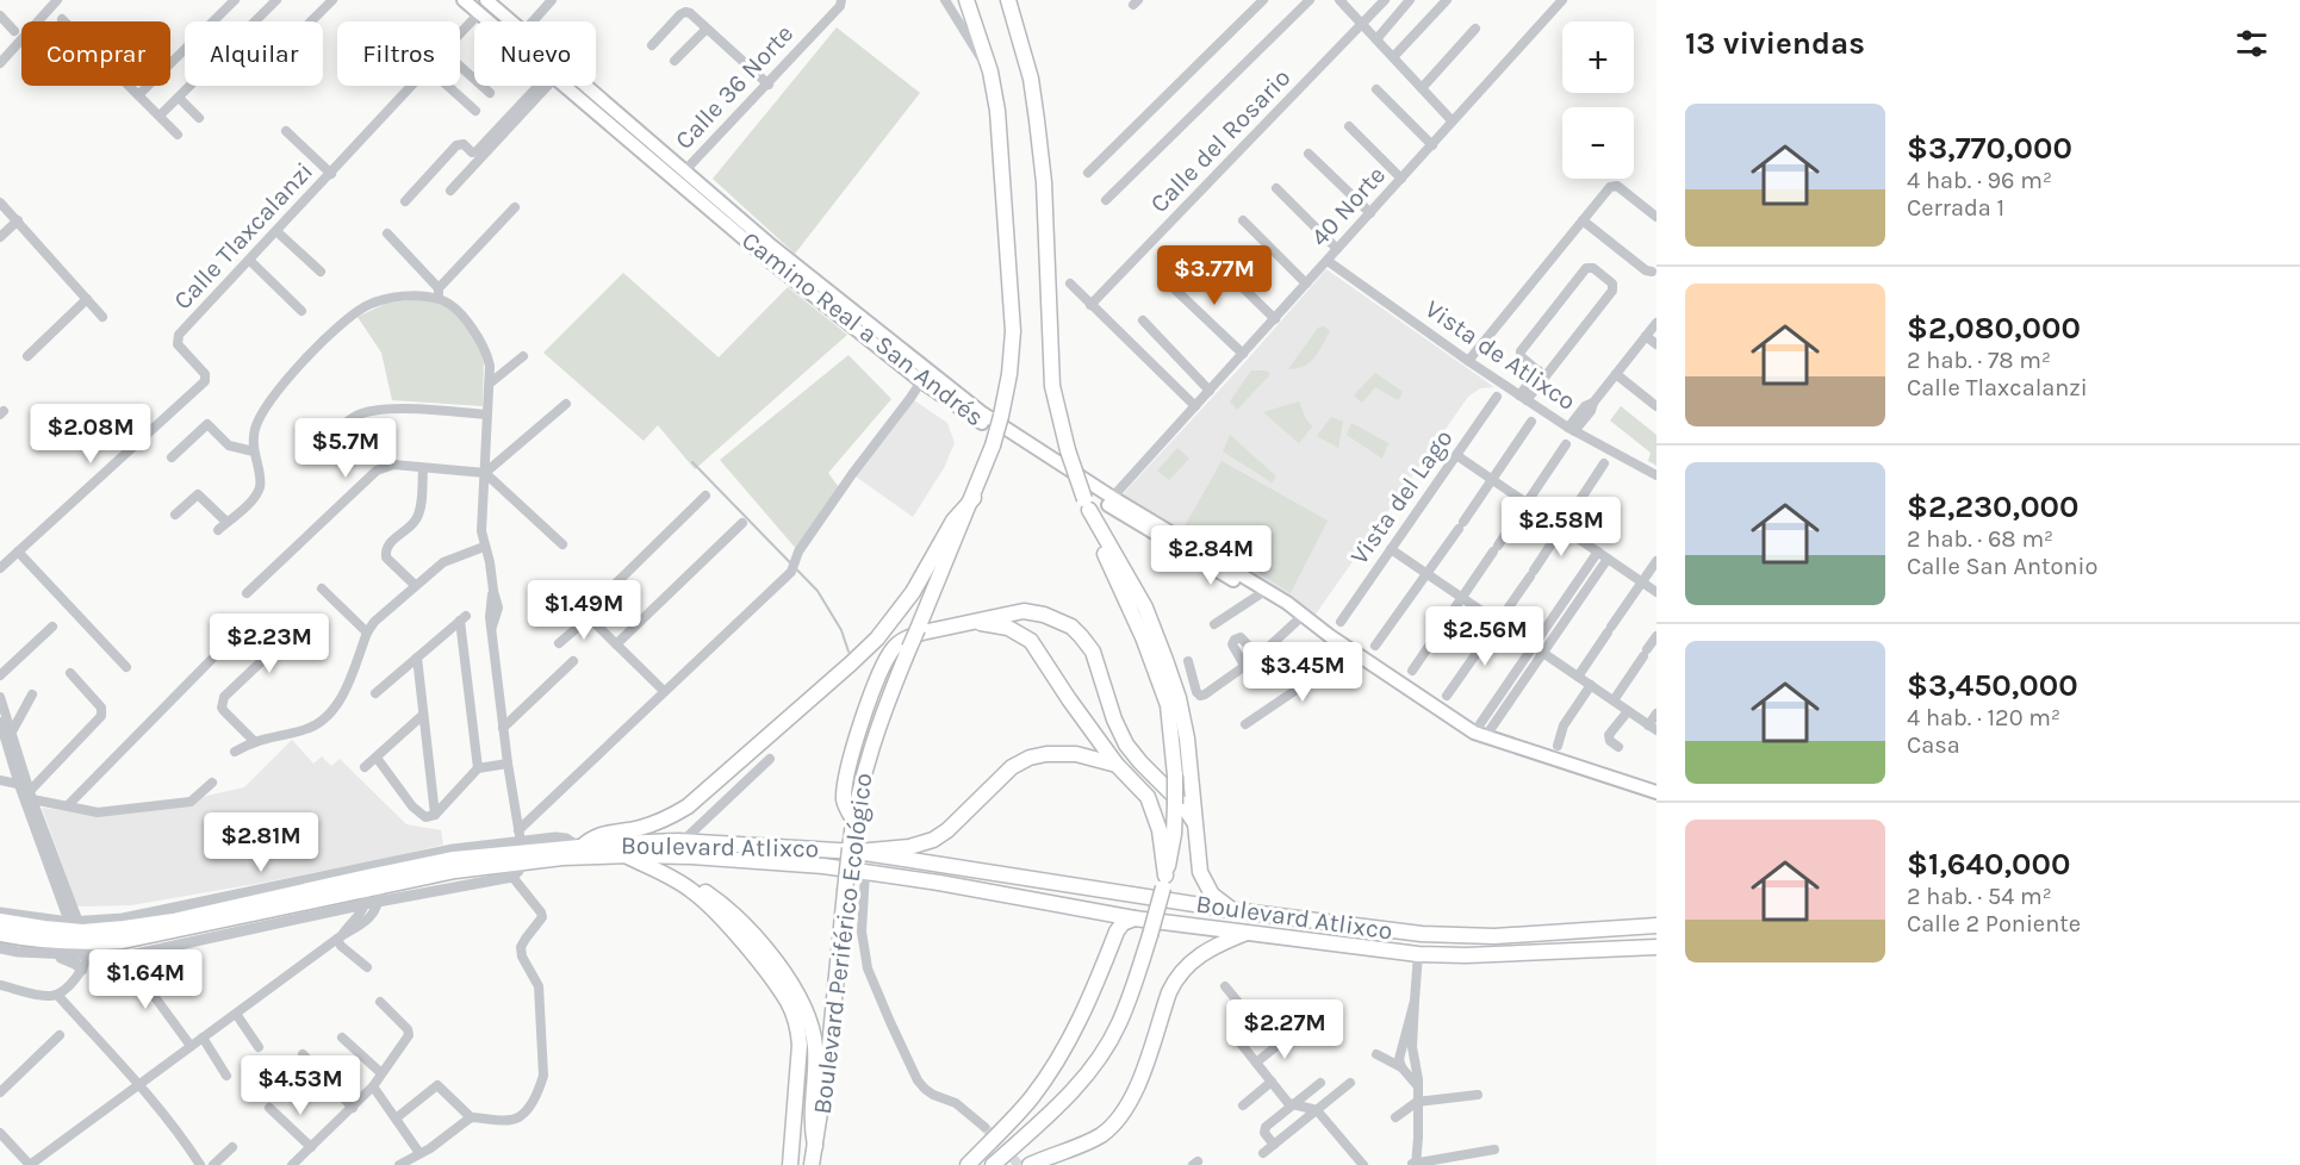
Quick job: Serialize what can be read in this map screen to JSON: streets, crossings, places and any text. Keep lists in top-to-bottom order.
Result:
{
  "streets": {
    "main road": ["Camino Real a San Andrés", "Boulevard Atlixco", "Boulevard Periférico Ecológico"],
    "street": [
      "Calle 36 Norte",
      "Calle del Rosario",
      "40 Norte",
      "Calle Tlaxcalanzi",
      "Vista de Atlixco",
      "Vista del Lago"
    ]
  },
  "crossings": [
    ["Calle 36 Norte", "Camino Real a San Andrés"],
    ["40 Norte", "Camino Real a San Andrés"],
    ["40 Norte", "Vista de Atlixco"],
    ["Calle Tlaxcalanzi", "Camino Real a San Andrés"],
    ["Boulevard Atlixco", "Boulevard Periférico Ecológico"]
  ],
  "page": {
    "heading": "13 viviendas",
    "map_buttons": ["+", "−"],
    "chip": [
      "Comprar",
      "Alquilar",
      "Filtros",
      "Nuevo"
    ],
    "list": [
      {
        "name": "$3,770,000",
        "note": "4 hab. · 96 m² · Cerrada 1"
      },
      {
        "name": "$2,080,000",
        "note": "2 hab. · 78 m² · Calle Tlaxcalanzi"
      },
      {
        "name": "$2,230,000",
        "note": "2 hab. · 68 m² · Calle San Antonio"
      },
      {
        "name": "$3,450,000",
        "note": "4 hab. · 120 m² · Casa"
      },
      {
        "name": "$1,640,000",
        "note": "2 hab. · 54 m² · Calle 2 Poniente"
      }
    ],
    "price": [
      "$3.77M",
      "$2.08M",
      "$5.7M",
      "$2.58M",
      "$2.84M",
      "$1.49M",
      "$2.56M",
      "$2.23M",
      "$3.45M",
      "$2.81M",
      "$1.64M",
      "$2.27M",
      "$4.53M"
    ]
  }
}
